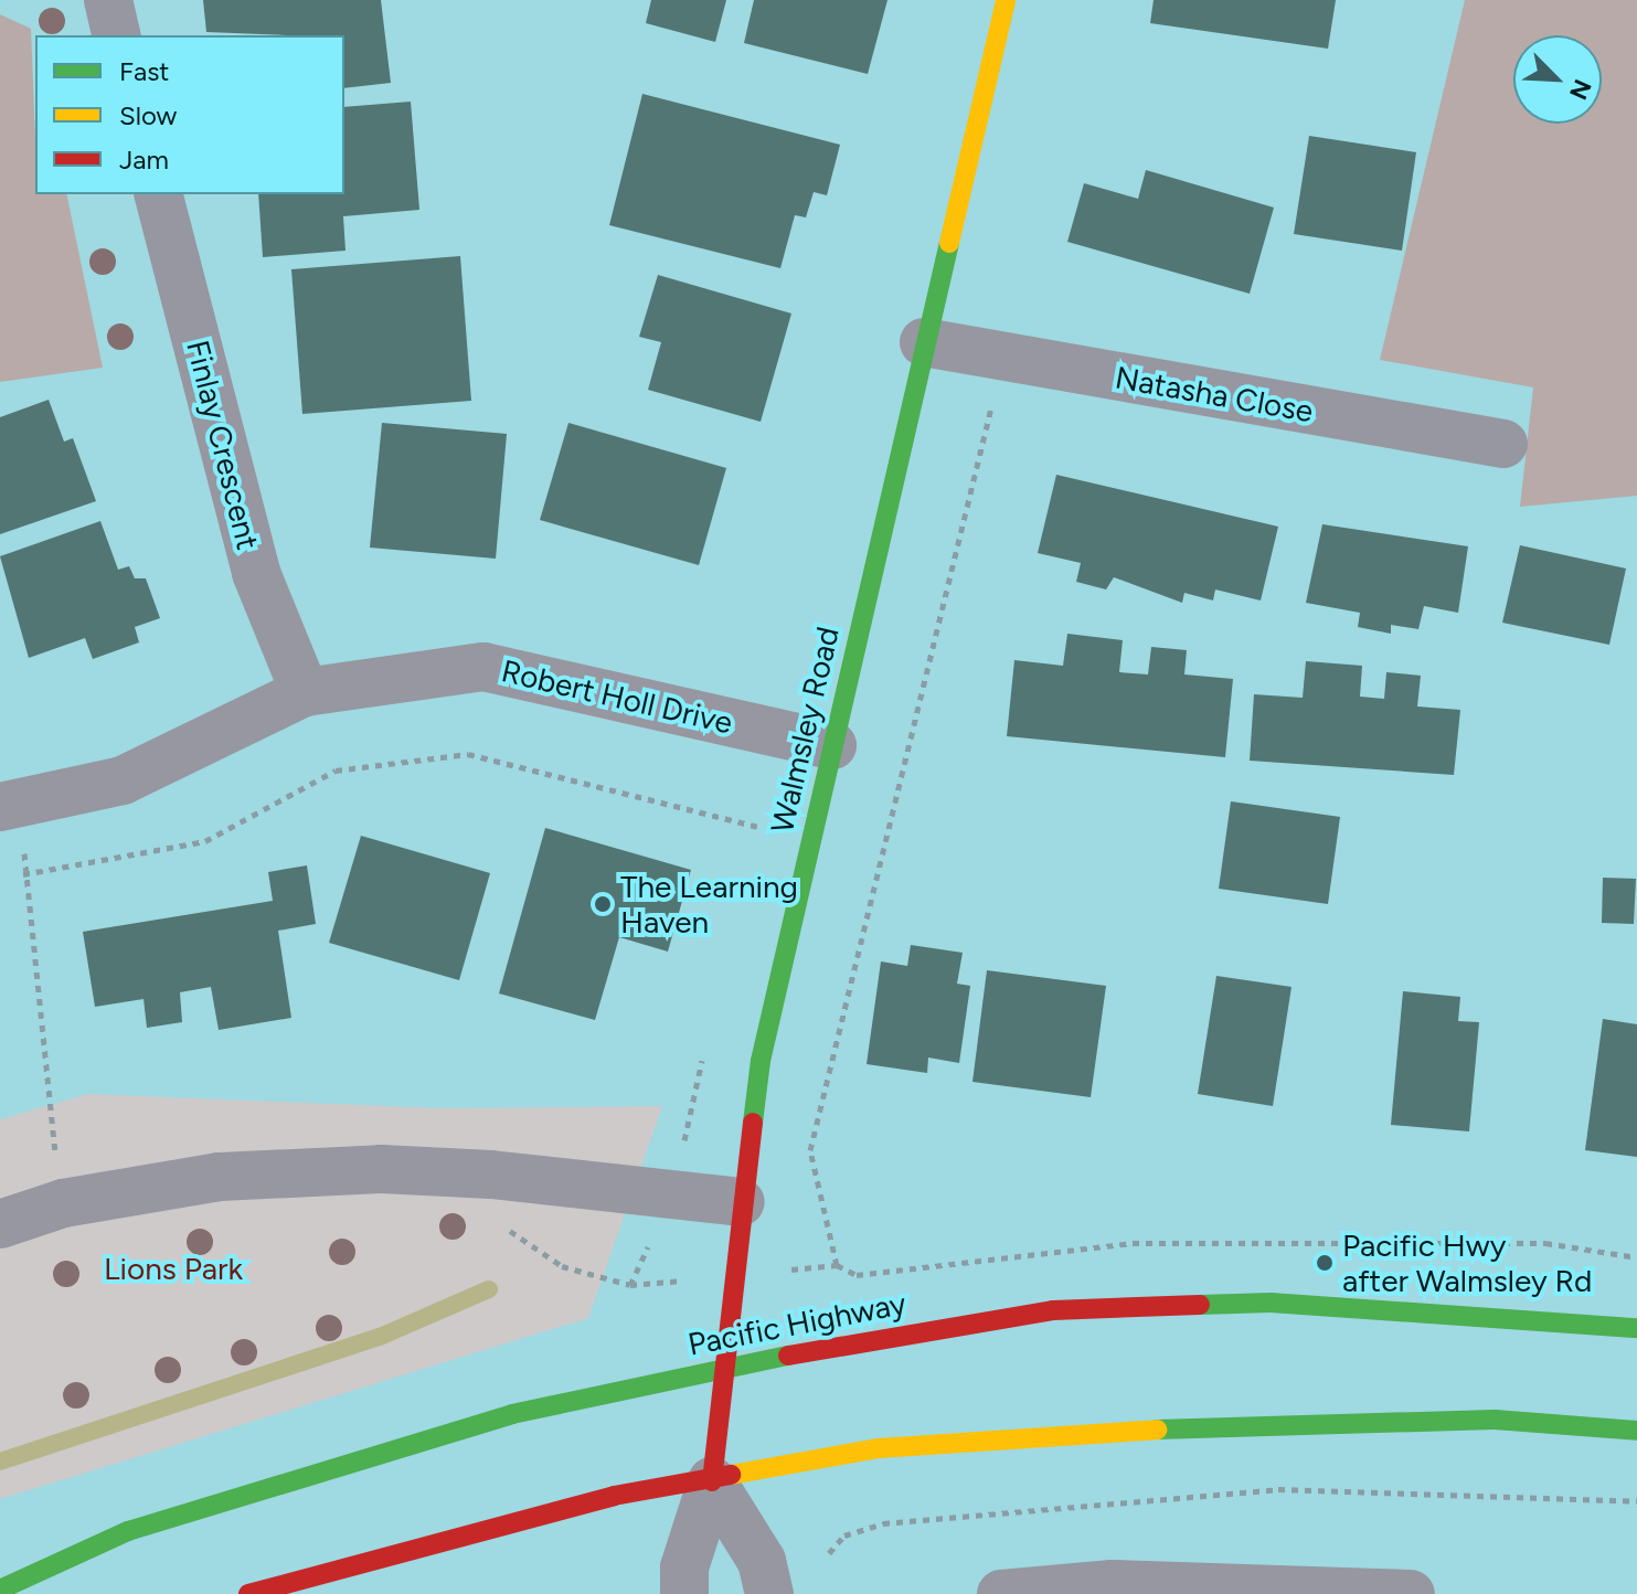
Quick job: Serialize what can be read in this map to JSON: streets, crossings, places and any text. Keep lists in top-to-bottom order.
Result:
{
  "streets": {
    "main road": ["Walmsley Road", "Pacific Highway"],
    "street": ["Natasha Close", "Finlay Crescent", "Robert Holl Drive"]
  },
  "crossings": [
    ["Natasha Close", "Walmsley Road"],
    ["Finlay Crescent", "Robert Holl Drive"],
    ["Robert Holl Drive", "Walmsley Road"],
    ["Walmsley Road", "Pacific Highway"]
  ],
  "parks": ["Lions Park"],
  "places": ["The Learning Haven", "Pacific Hwy after Walmsley Rd"],
  "legend": ["Fast", "Slow", "Jam"],
  "north": "bottom right"
}
